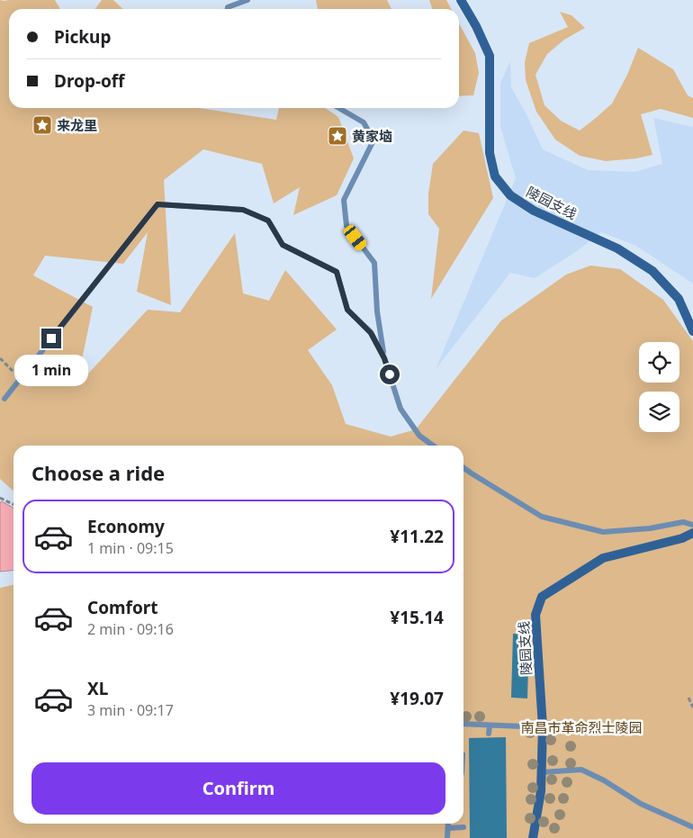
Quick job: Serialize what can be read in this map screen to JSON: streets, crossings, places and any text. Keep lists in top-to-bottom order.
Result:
{
  "streets": {
    "street": ["陵园支线"]
  },
  "parks": ["南昌市革命烈士陵园"],
  "places": {
    "place": ["来龙里", "黄家垴"]
  },
  "page": {
    "banner": ["Pickup", "Drop-off"],
    "bubble": "1 min",
    "heading": "Choose a ride",
    "list": [
      {
        "name": "Economy",
        "note": "1 min · 09:15",
        "value": "¥11.22"
      },
      {
        "name": "Comfort",
        "note": "2 min · 09:16",
        "value": "¥15.14"
      },
      {
        "name": "XL",
        "note": "3 min · 09:17",
        "value": "¥19.07"
      }
    ],
    "buttons": "Confirm"
  }
}
